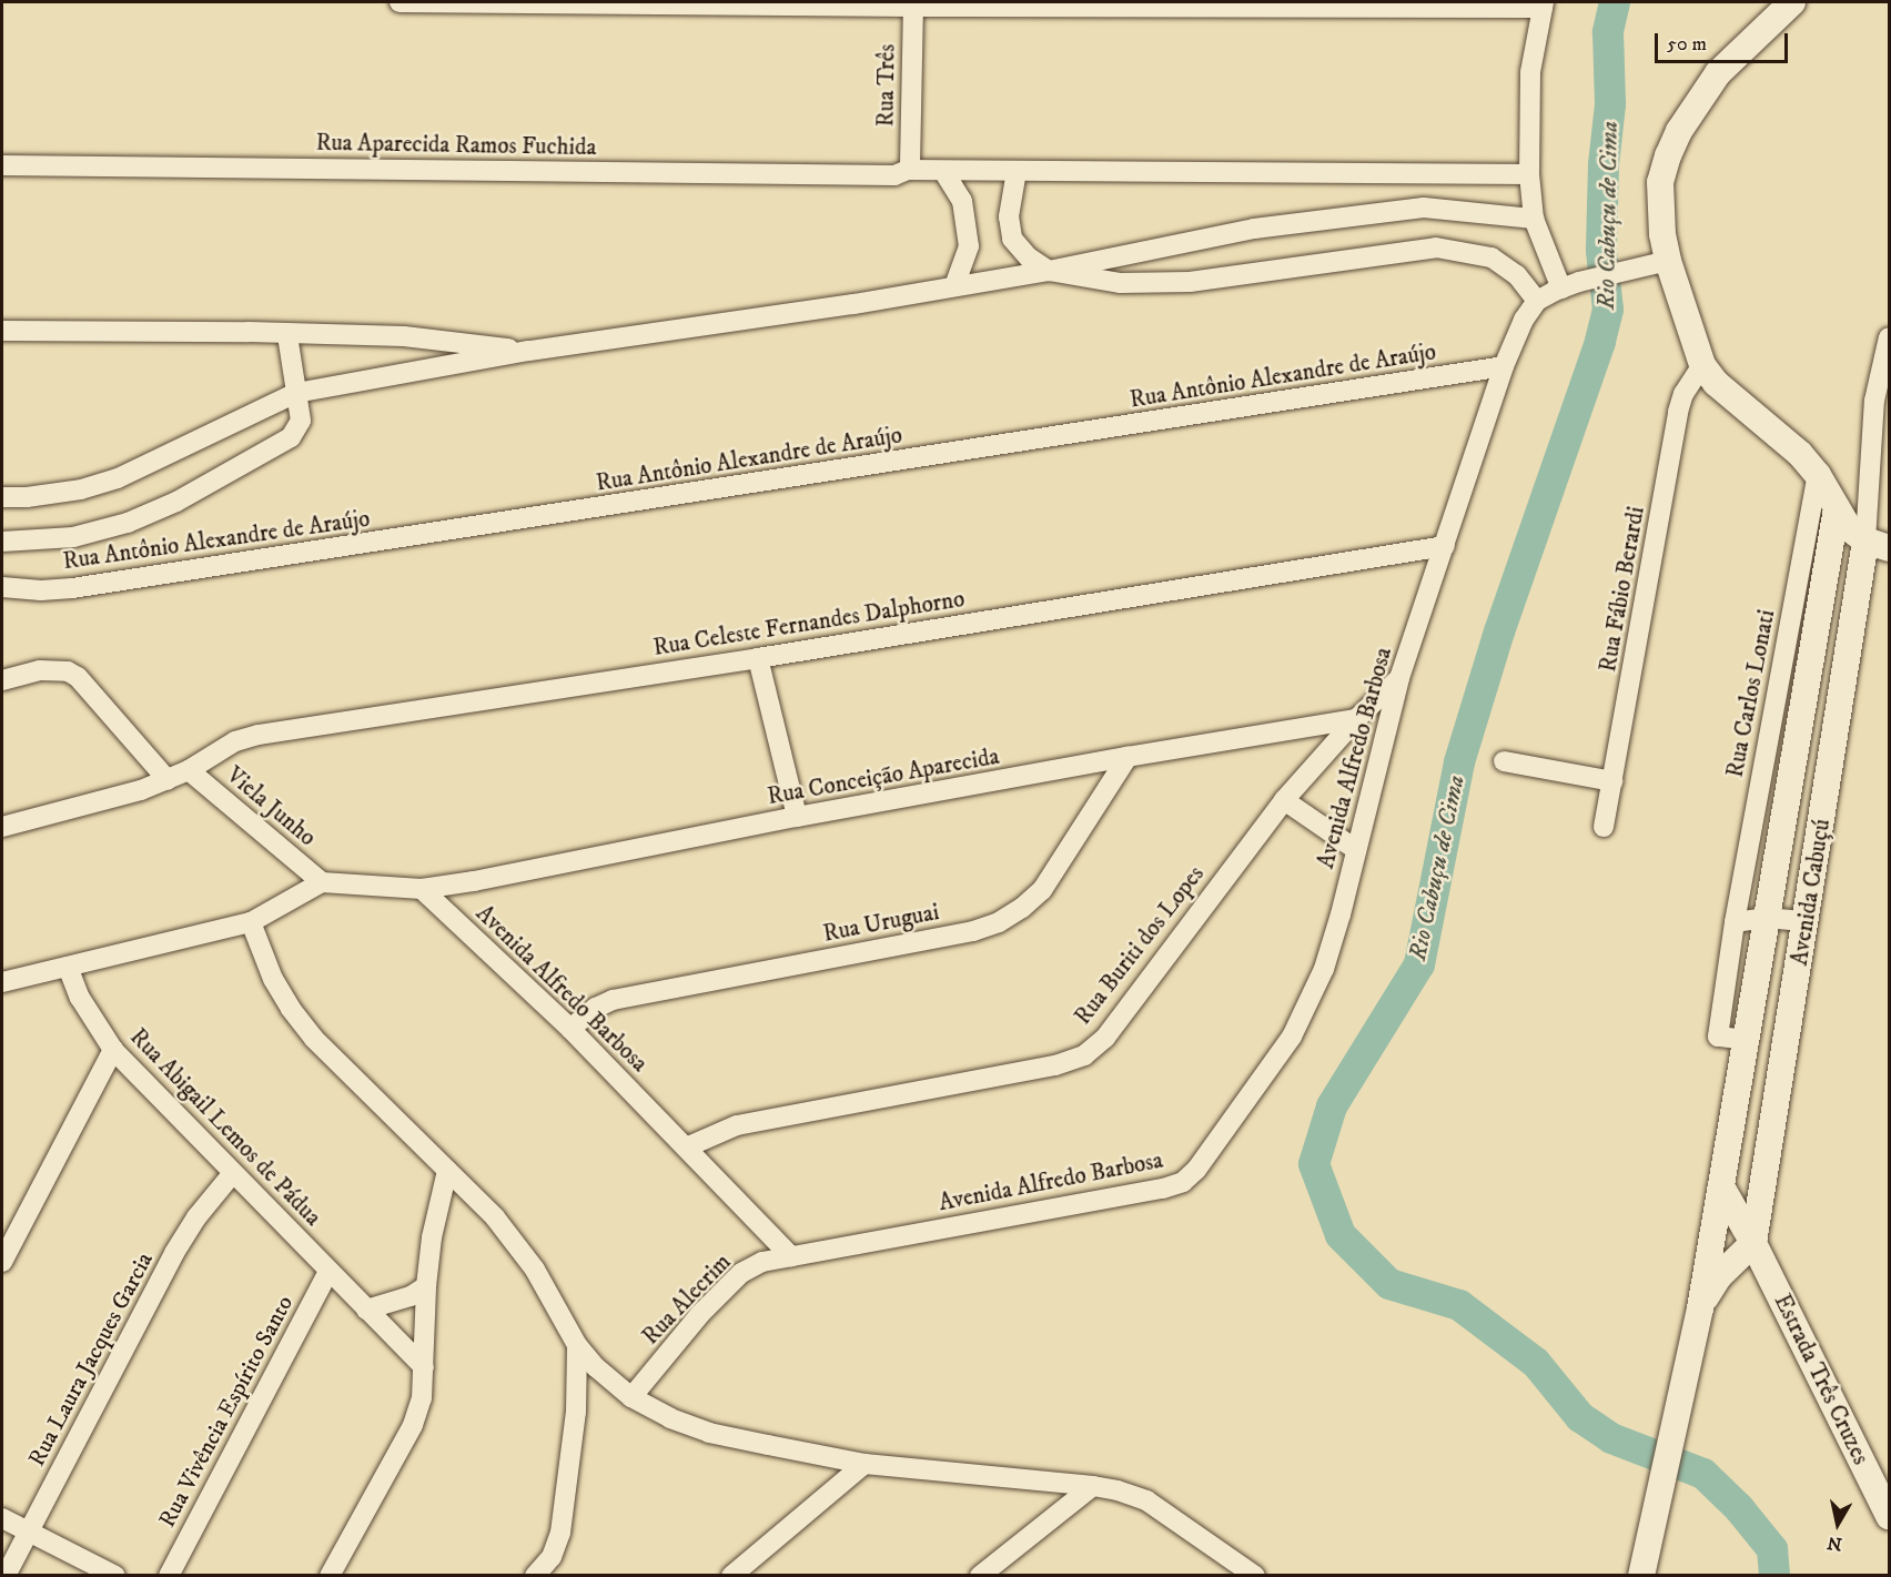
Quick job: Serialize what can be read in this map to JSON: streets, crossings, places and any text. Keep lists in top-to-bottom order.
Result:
{
  "streets": {
    "main road": ["Avenida Cabuçú", "Estrada Três Cruzes"],
    "street": [
      "Rua Três",
      "Rua Aparecida Ramos Fuchida",
      "Rua Antônio Alexandre de Araújo",
      "Rua Fábio Berardi",
      "Rua Celeste Fernandes Dalphorno",
      "Rua Carlos Lonati",
      "Avenida Alfredo Barbosa",
      "Rua Conceição Aparecida",
      "Viela Junho",
      "Rua Uruguai",
      "Rua Buriti dos Lopes",
      "Rua Abigail Lemos de Pádua",
      "Rua Alecrim",
      "Rua Laura Jacques Garcia",
      "Rua Vivência Espírito Santo"
    ]
  },
  "crossings": [
    ["Rua Três", "Rua Aparecida Ramos Fuchida"],
    ["Rua Antônio Alexandre de Araújo", "Avenida Alfredo Barbosa"],
    ["Rua Celeste Fernandes Dalphorno", "Avenida Alfredo Barbosa"],
    ["Rua Celeste Fernandes Dalphorno", "Viela Junho"],
    ["Rua Carlos Lonati", "Avenida Cabuçú"],
    ["Avenida Alfredo Barbosa", "Rua Conceição Aparecida"],
    ["Avenida Alfredo Barbosa", "Rua Uruguai"],
    ["Avenida Alfredo Barbosa", "Rua Buriti dos Lopes"],
    ["Avenida Alfredo Barbosa", "Rua Alecrim"],
    ["Rua Conceição Aparecida", "Rua Uruguai"],
    ["Rua Conceição Aparecida", "Rua Buriti dos Lopes"],
    ["Avenida Cabuçú", "Estrada Três Cruzes"],
    ["Rua Abigail Lemos de Pádua", "Rua Laura Jacques Garcia"],
    ["Rua Abigail Lemos de Pádua", "Rua Vivência Espírito Santo"]
  ],
  "water": ["Rio Cabuçu de Cima"],
  "scale_bar": "50 m",
  "north": "bottom"
}
